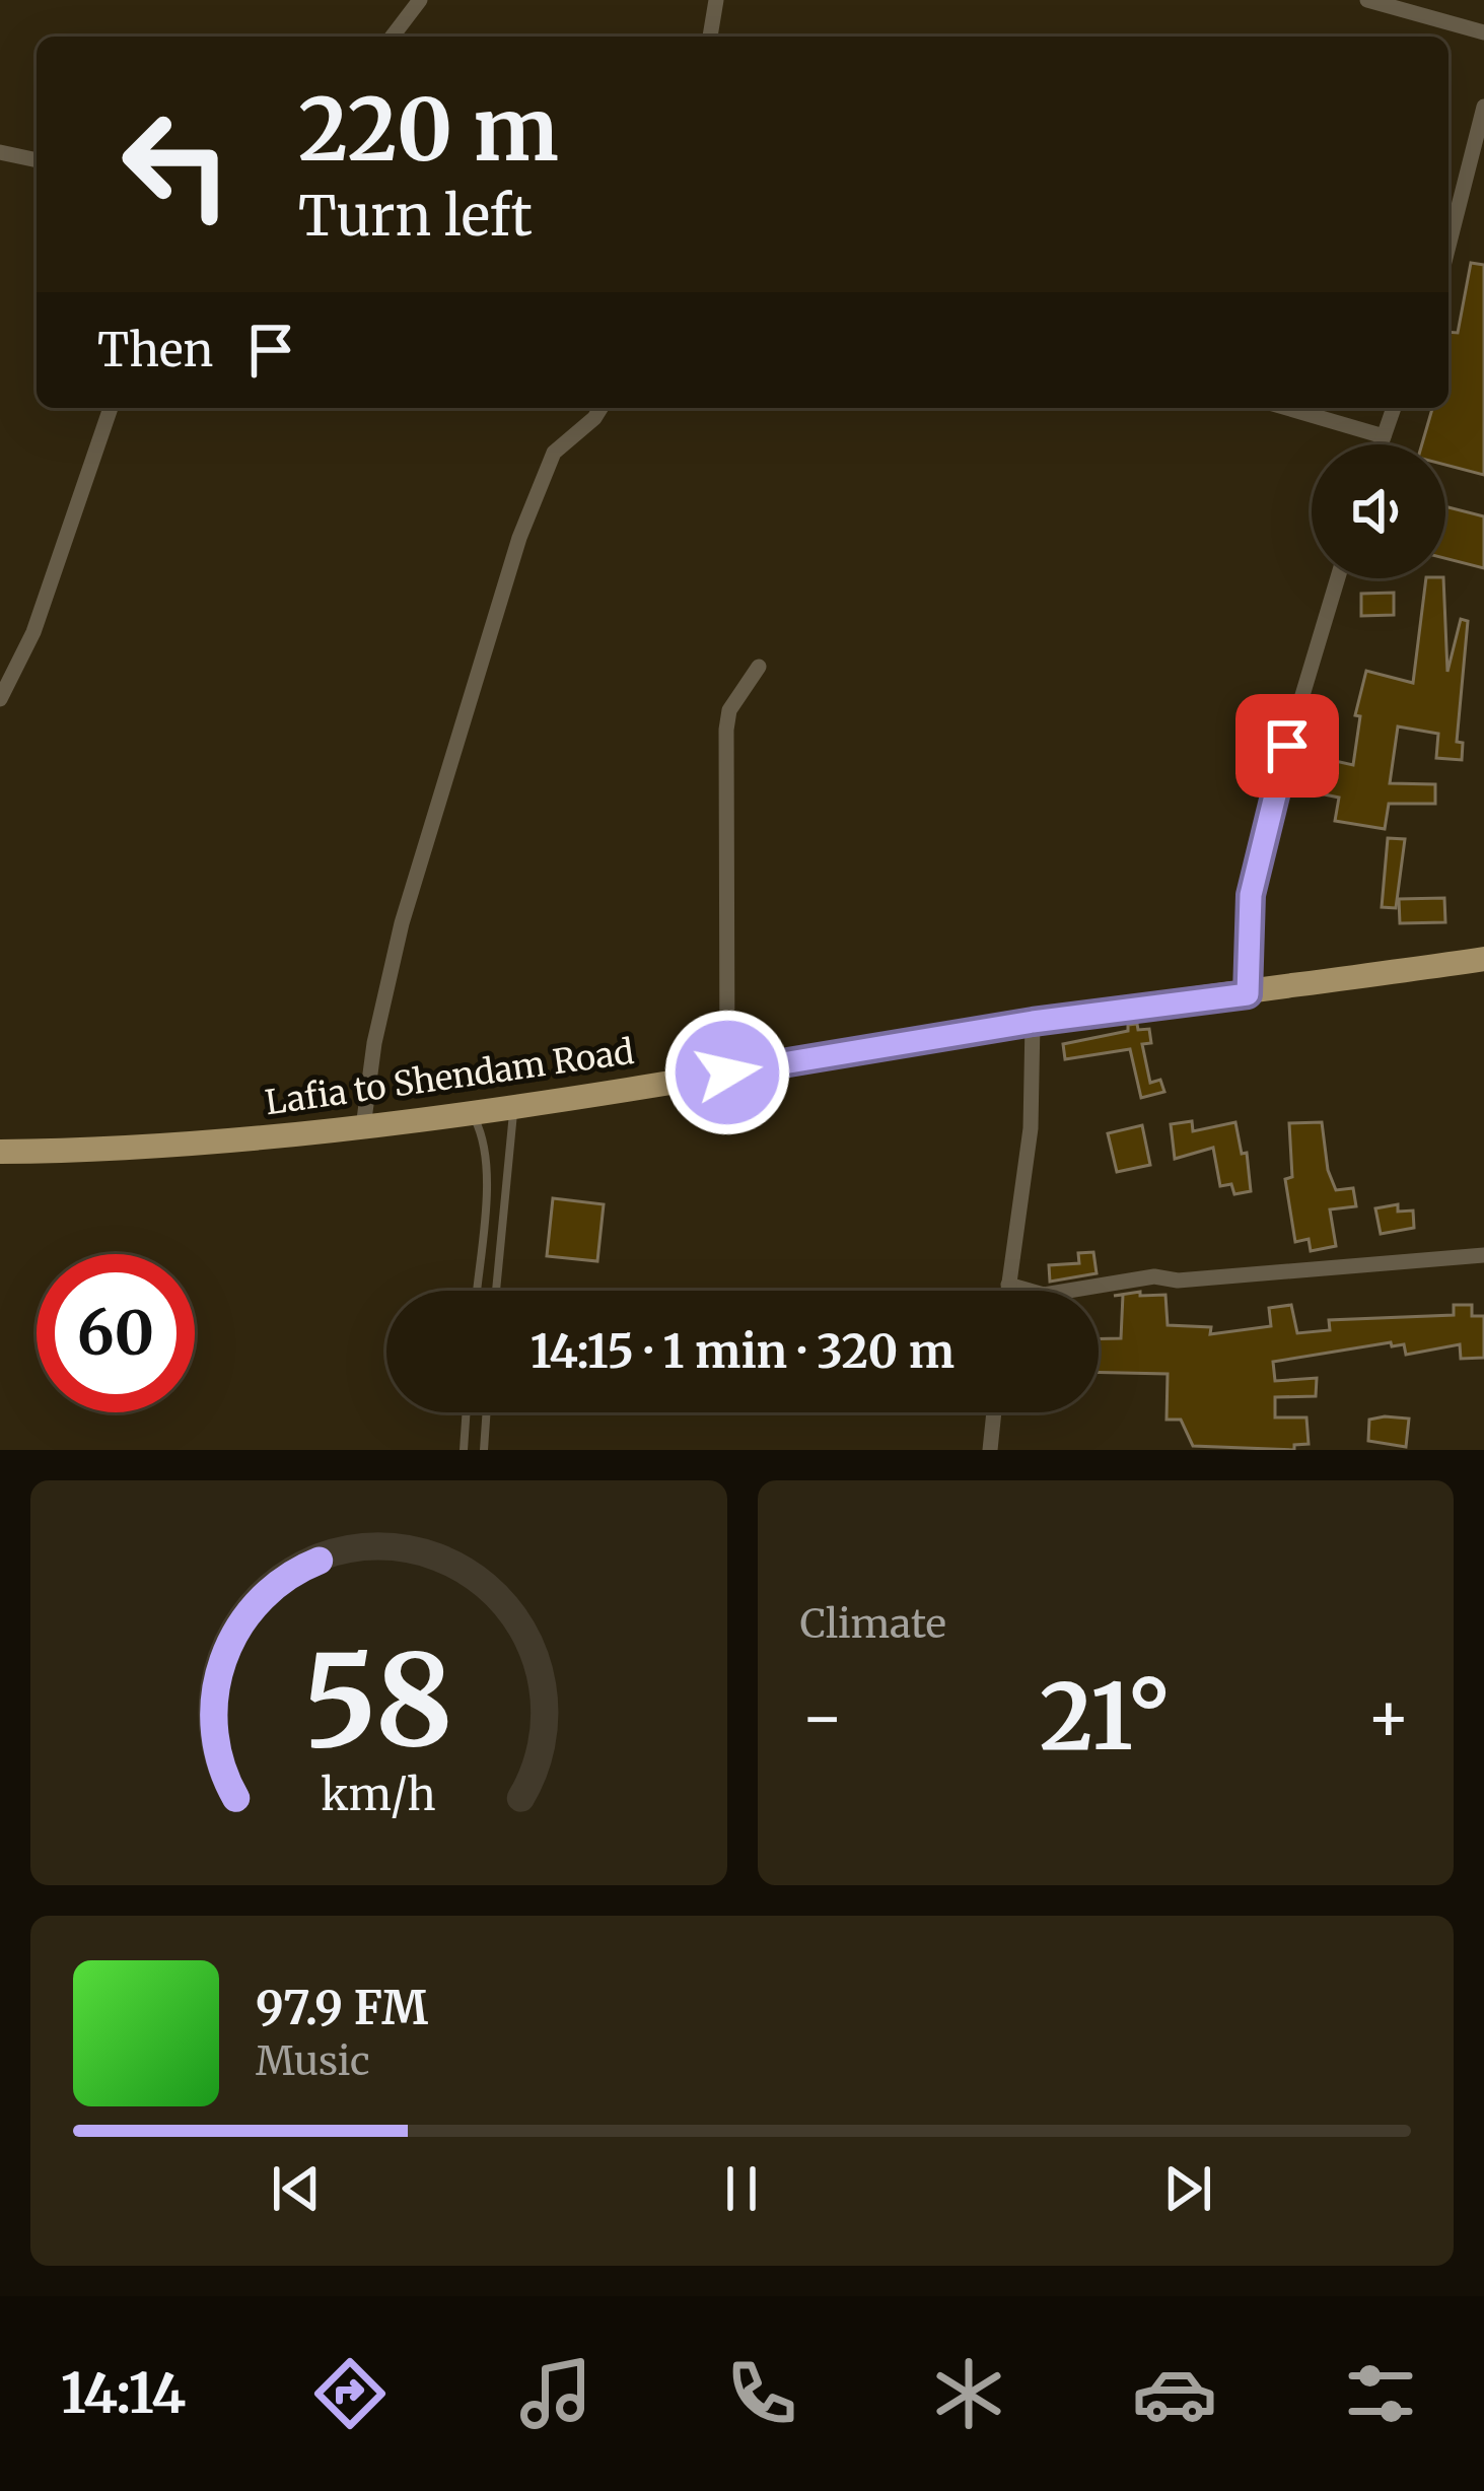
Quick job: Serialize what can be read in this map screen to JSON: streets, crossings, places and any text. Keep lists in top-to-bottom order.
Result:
{
  "streets": {
    "main road": ["Lafia to Shendam Road"]
  },
  "page": {
    "turn": ["220 m", "Turn left"],
    "then": "Then",
    "limit": "60",
    "trip": "14:15 · 1 min · 320 m",
    "tile": "Climate",
    "heat": ["−", "21°", "+"],
    "song": ["97.9 FM", "Music"],
    "tabs": "14:14",
    "gauge": ["58", "km/h"]
  }
}
